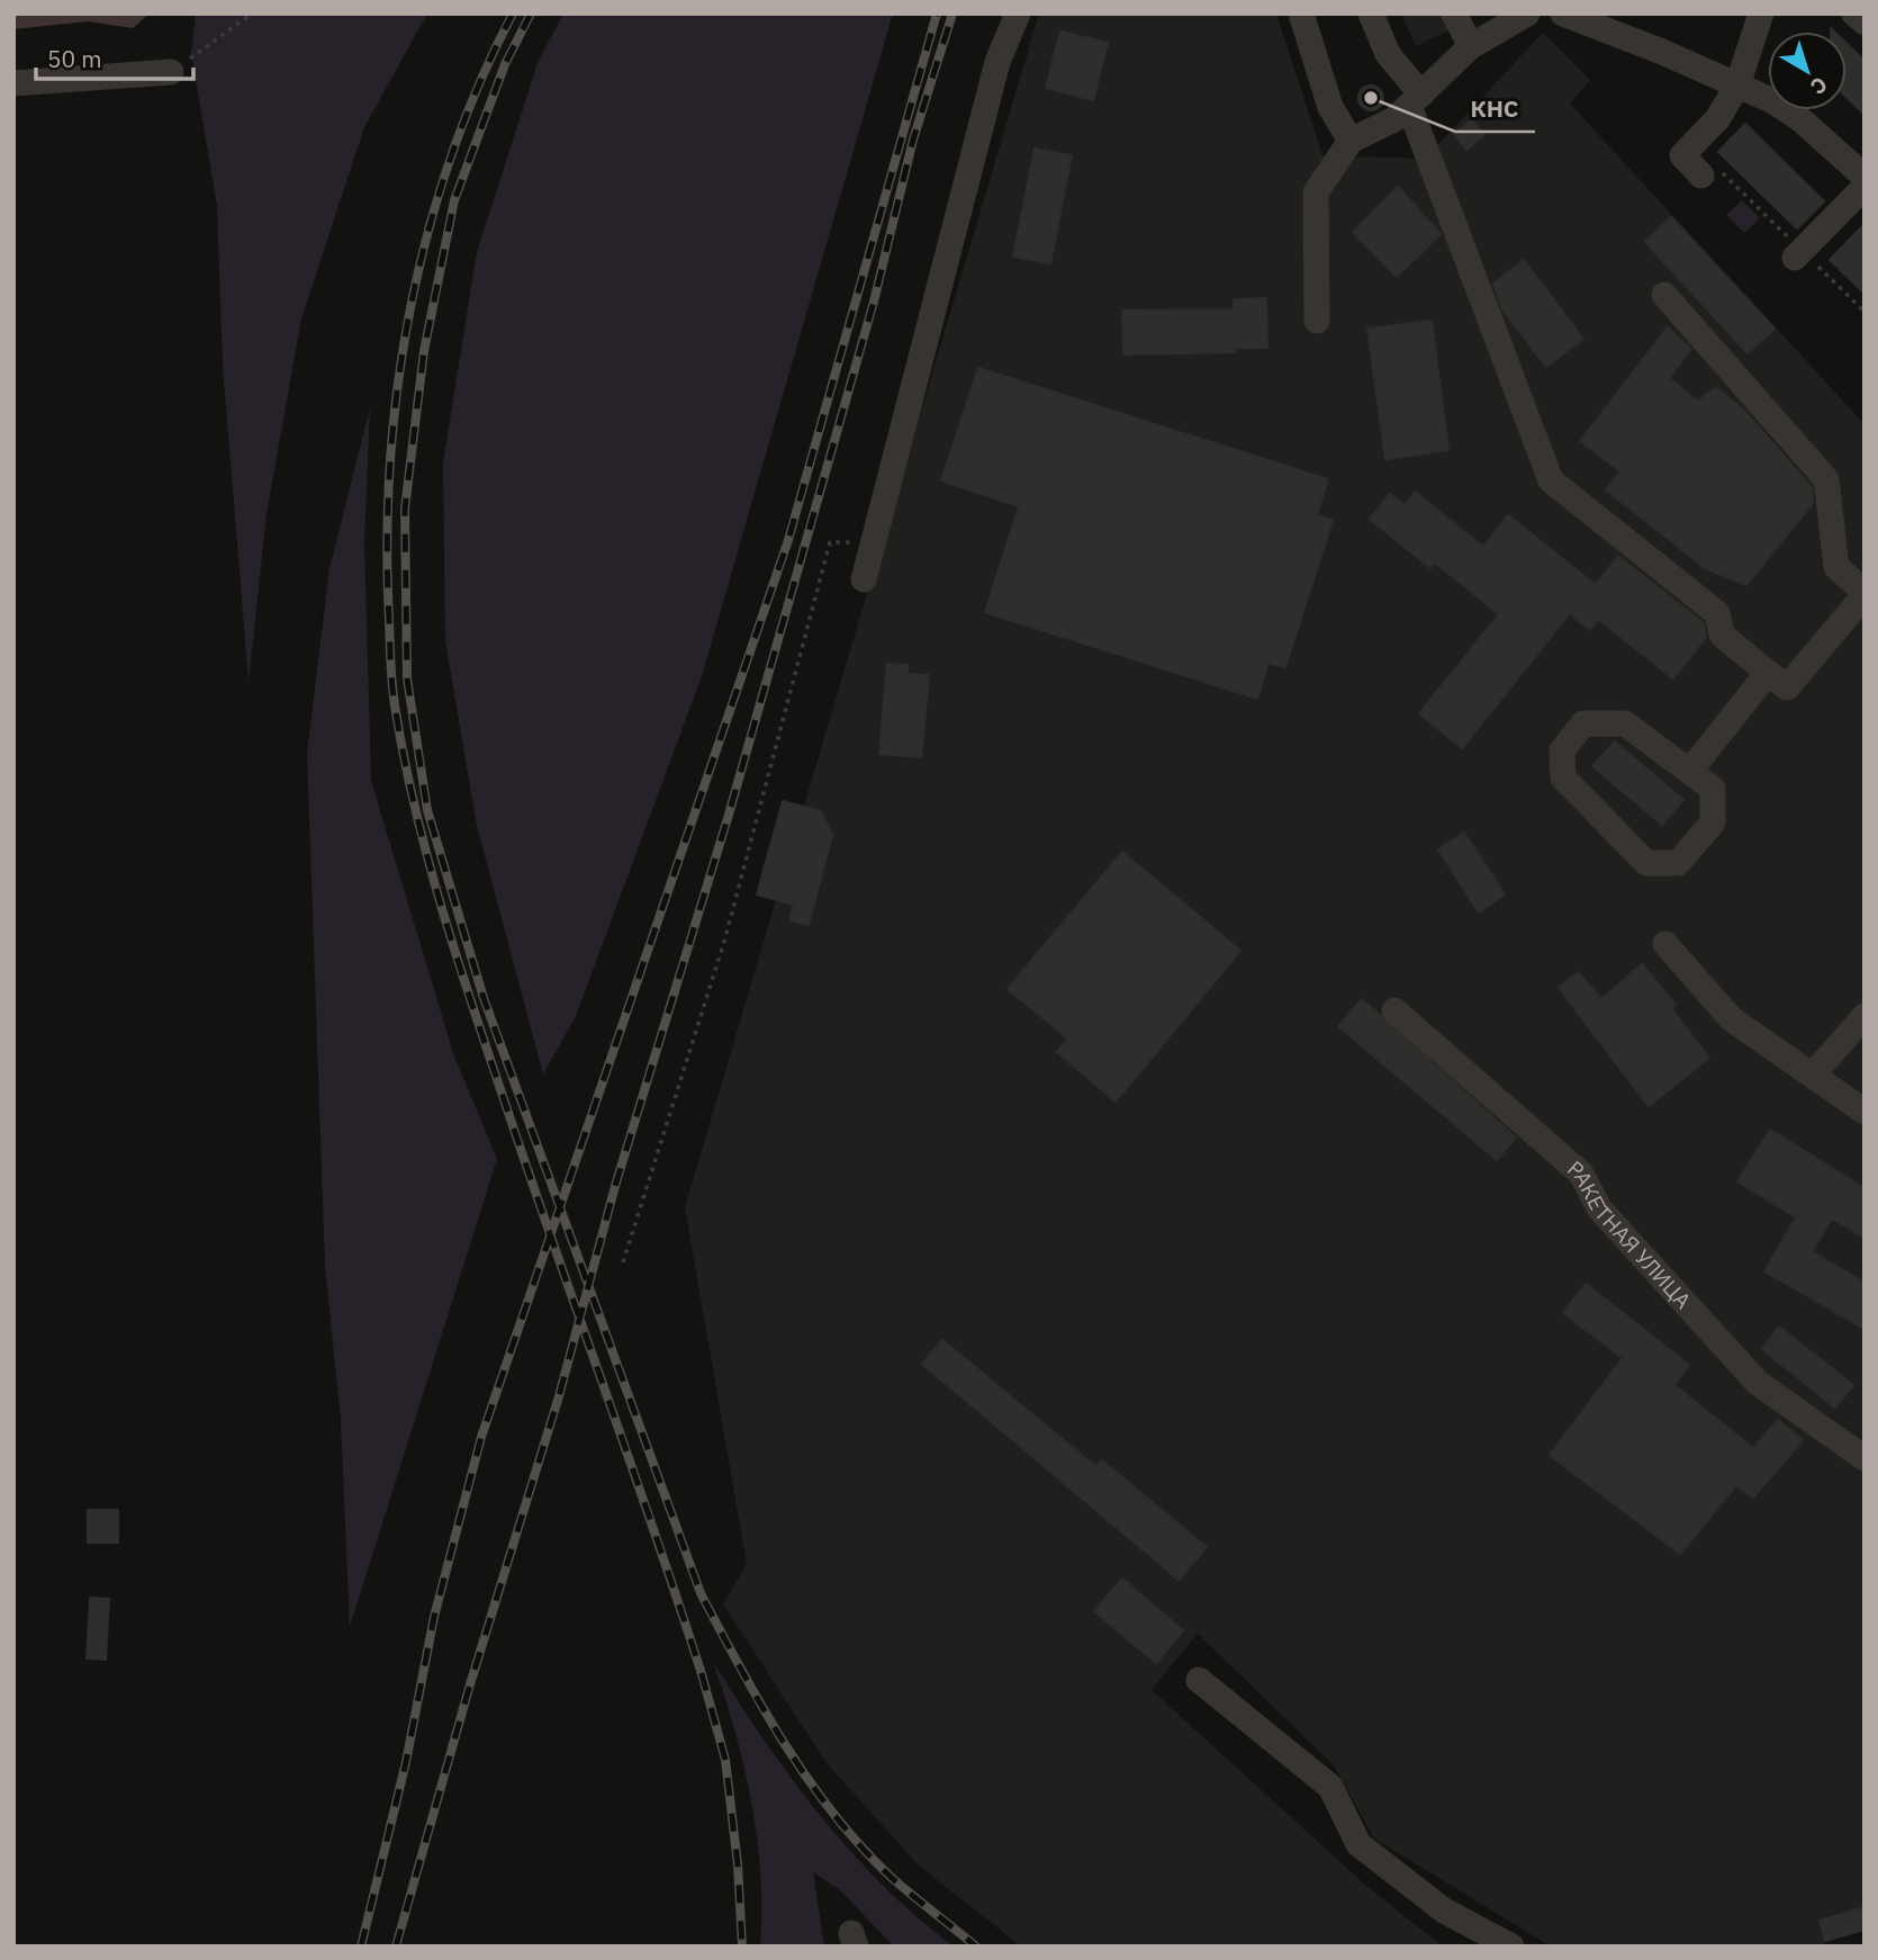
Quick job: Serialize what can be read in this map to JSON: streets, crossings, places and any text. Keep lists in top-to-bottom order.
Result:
{
  "streets": {
    "street": ["РАКЕТНАЯ УЛИЦА"]
  },
  "places": ["КНС"],
  "scale_bar": "50 m",
  "north": "bottom right"
}
